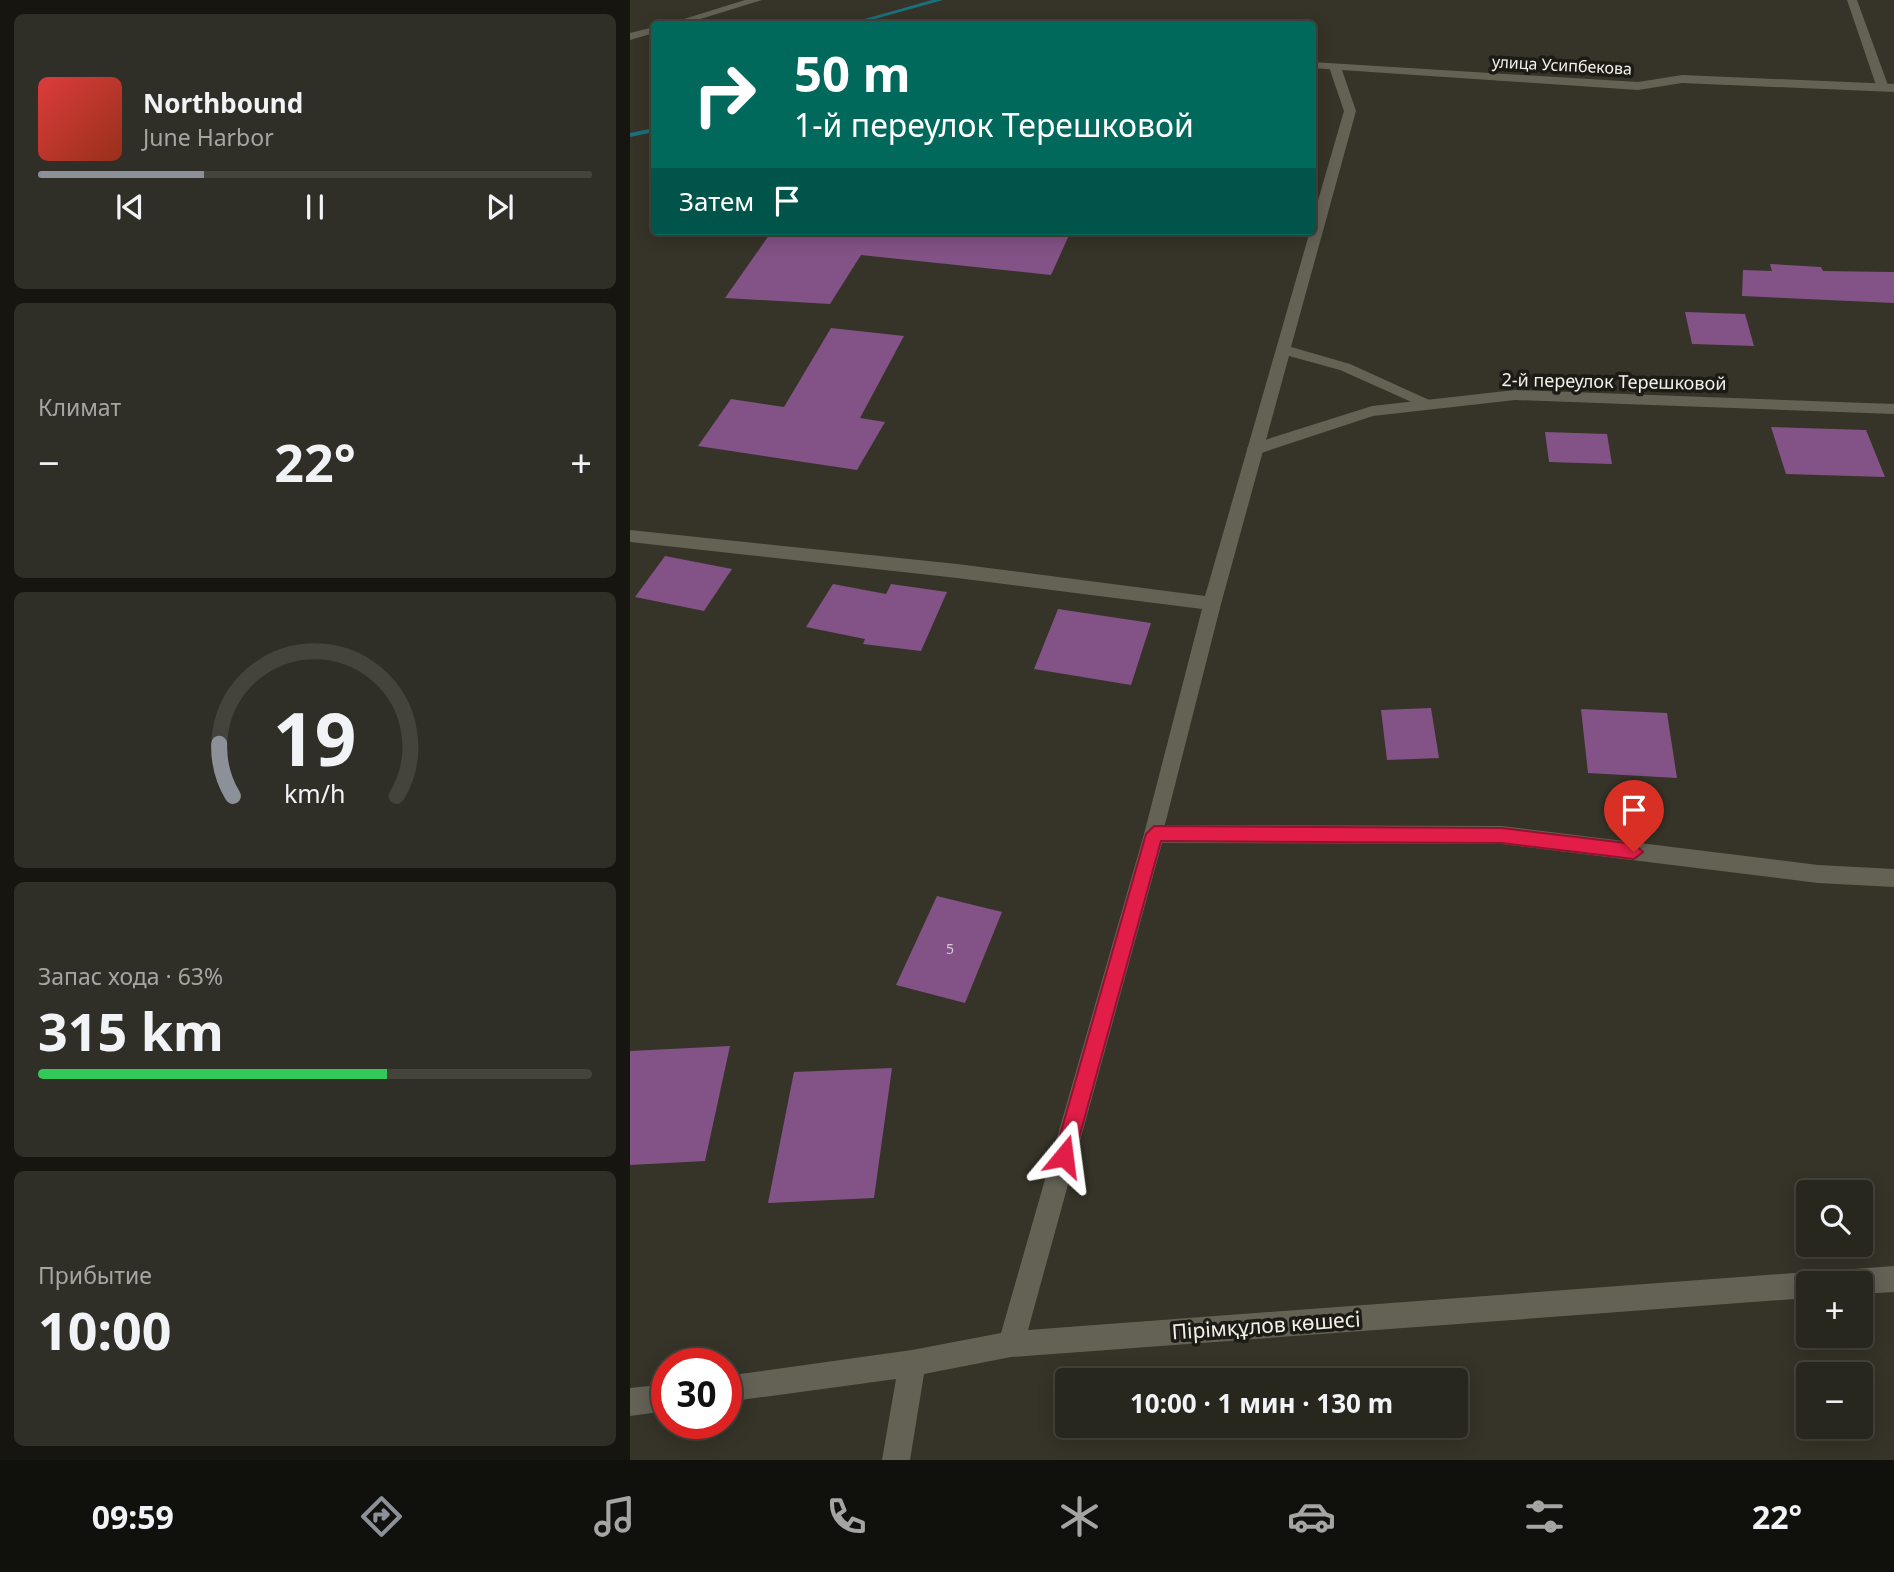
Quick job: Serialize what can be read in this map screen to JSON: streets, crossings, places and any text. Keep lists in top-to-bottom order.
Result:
{
  "streets": {
    "street": ["улица Усипбекова", "2-й переулок Терешковой", "Пірімқұлов көшесі"]
  },
  "house_numbers": ["5"],
  "page": {
    "turn": ["50 m", "1-й переулок Терешковой"],
    "song": ["Northbound", "June Harbor"],
    "then": "Затем",
    "tile": [
      "Климат",
      ["Запас хода · 63%", "315 km"],
      ["Прибытие", "10:00"]
    ],
    "heat": ["−", "22°", "+"],
    "map_buttons": ["+", "−"],
    "limit": "30",
    "trip": "10:00 · 1 мин · 130 m",
    "tabs": ["09:59", "22°"],
    "gauge": ["19", "km/h"]
  }
}
